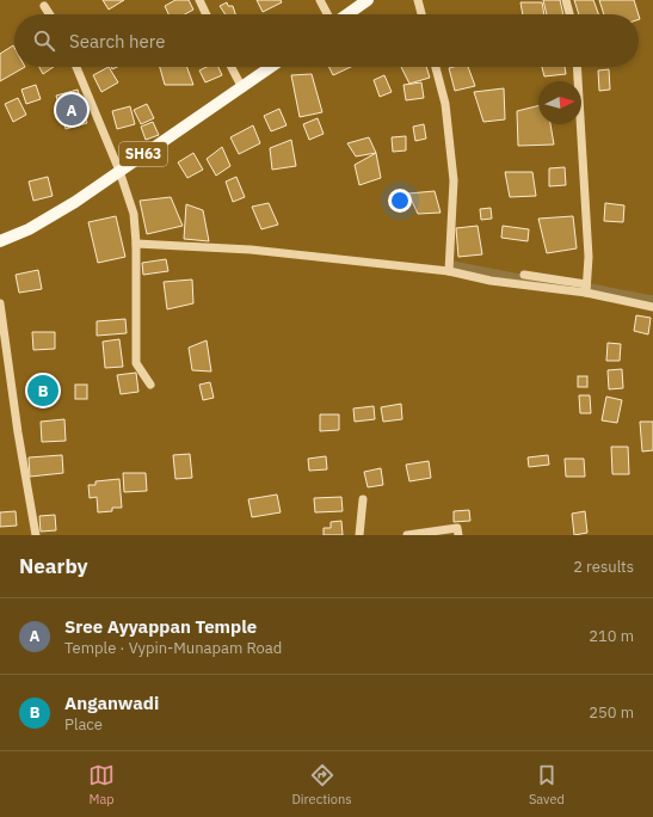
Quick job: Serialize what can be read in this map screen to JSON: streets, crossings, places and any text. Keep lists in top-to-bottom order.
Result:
{
  "streets": {
    "main road": ["SH63"]
  },
  "north": "right",
  "page": {
    "search": "Search here",
    "pins": ["A", "B"],
    "heading": ["Nearby", "2 results"],
    "list": [
      {
        "mark": "A",
        "name": "Sree Ayyappan Temple",
        "note": "Temple · Vypin-Munapam Road",
        "value": "210 m"
      },
      {
        "mark": "B",
        "name": "Anganwadi",
        "note": "Place",
        "value": "250 m"
      }
    ],
    "nav": ["Map", "Directions", "Saved"]
  }
}
